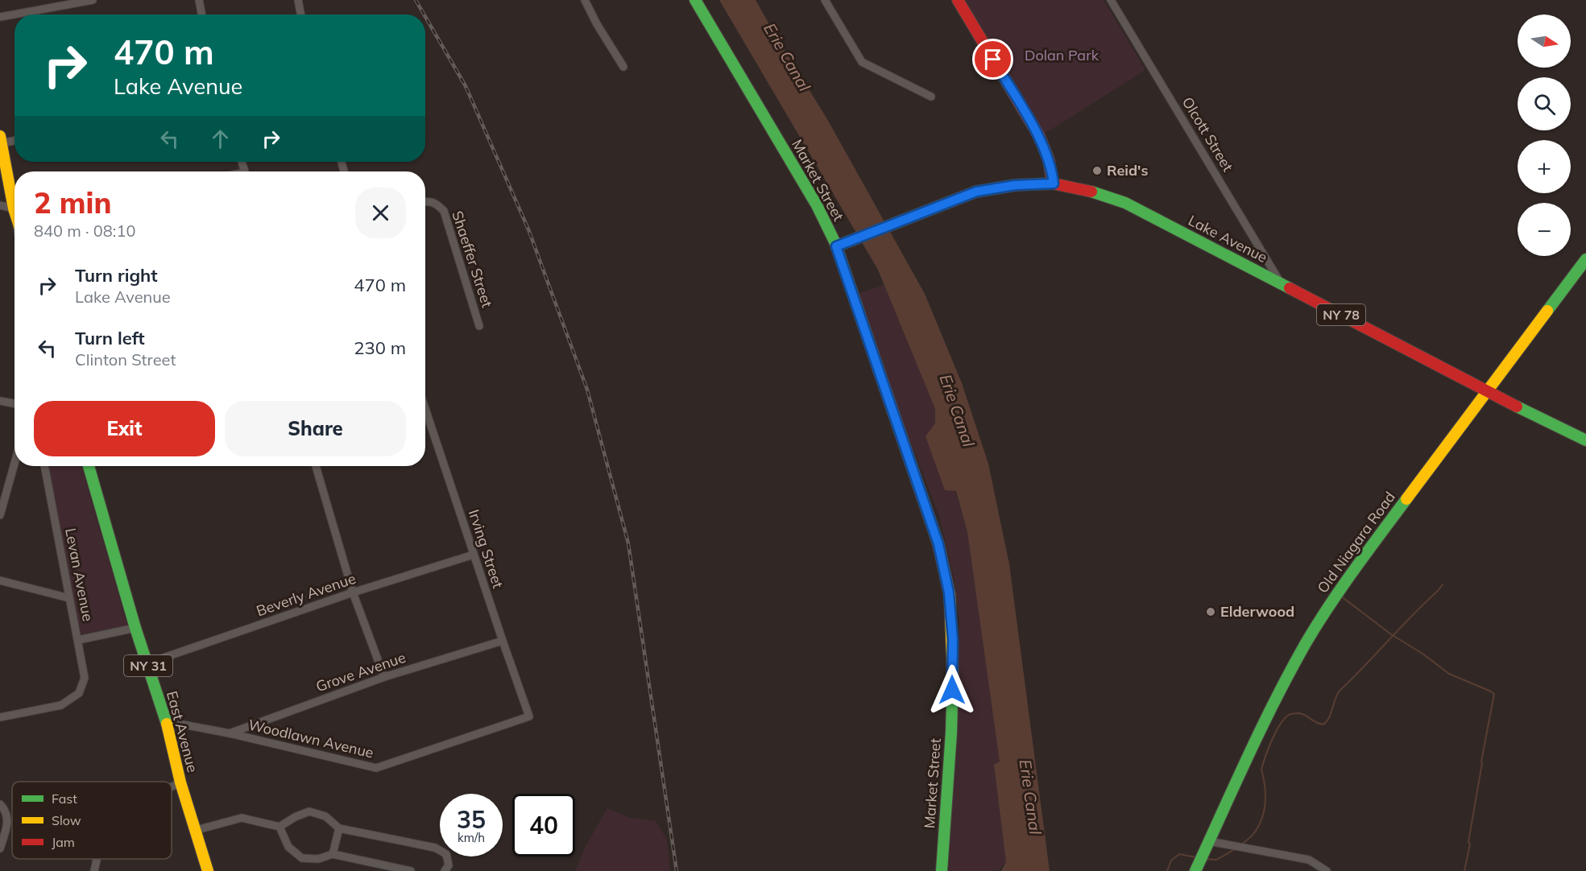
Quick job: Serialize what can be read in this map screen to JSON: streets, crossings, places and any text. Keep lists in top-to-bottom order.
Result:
{
  "streets": {
    "main road": [
      "Market Street",
      "Lake Avenue",
      "NY 78",
      "Old Niagara Road",
      "NY 31",
      "East Avenue"
    ],
    "street": [
      "Olcott Street",
      "Shaeffer Street",
      "Irving Street",
      "Levan Avenue",
      "Beverly Avenue",
      "Grove Avenue",
      "Woodlawn Avenue"
    ]
  },
  "crossings": [
    ["Olcott Street", "Lake Avenue"],
    ["Market Street", "Lake Avenue"],
    ["Lake Avenue", "Old Niagara Road"],
    ["Irving Street", "Beverly Avenue"],
    ["Irving Street", "Grove Avenue"],
    ["Irving Street", "Woodlawn Avenue"],
    ["Beverly Avenue", "East Avenue"],
    ["Grove Avenue", "Woodlawn Avenue"],
    ["East Avenue", "Woodlawn Avenue"]
  ],
  "water": ["Erie Canal"],
  "parks": ["Dolan Park"],
  "places": ["Reid's", "Elderwood"],
  "legend": ["Fast", "Slow", "Jam"],
  "north": "right",
  "page": {
    "map_buttons": ["+", "−"],
    "turn": ["470 m", "Lake Avenue"],
    "heading": ["2 min", "840 m · 08:10"],
    "list": [
      {
        "name": "Turn right",
        "note": "Lake Avenue",
        "value": "470 m"
      },
      {
        "name": "Turn left",
        "note": "Clinton Street",
        "value": "230 m"
      }
    ],
    "buttons": ["Exit", "Share"],
    "speed": "35 km/h",
    "limit": "40"
  }
}
